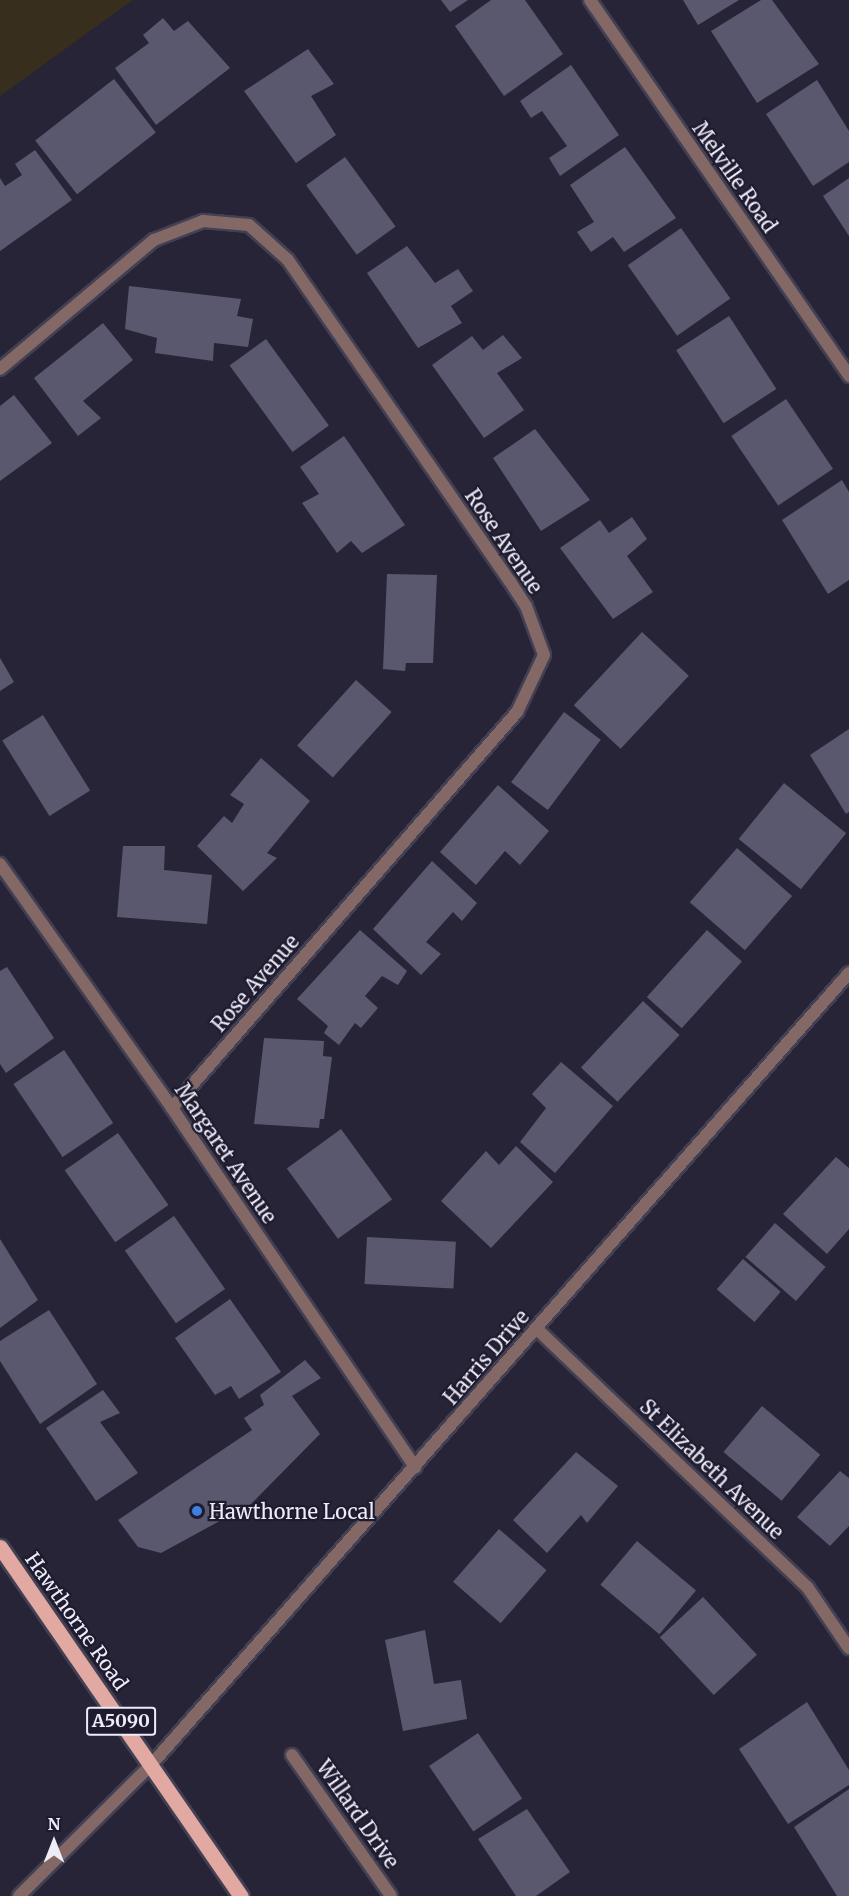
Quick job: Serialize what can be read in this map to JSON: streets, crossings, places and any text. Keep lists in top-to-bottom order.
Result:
{
  "streets": {
    "main road": ["Hawthorne Road", "A5090"],
    "street": [
      "Melville Road",
      "Rose Avenue",
      "Margaret Avenue",
      "Harris Drive",
      "St Elizabeth Avenue",
      "Willard Drive"
    ]
  },
  "crossings": [
    ["Rose Avenue", "Margaret Avenue"],
    ["Margaret Avenue", "Harris Drive"],
    ["Harris Drive", "St Elizabeth Avenue"],
    ["Harris Drive", "Hawthorne Road"]
  ],
  "places": ["Hawthorne Local"],
  "north": "top"
}
